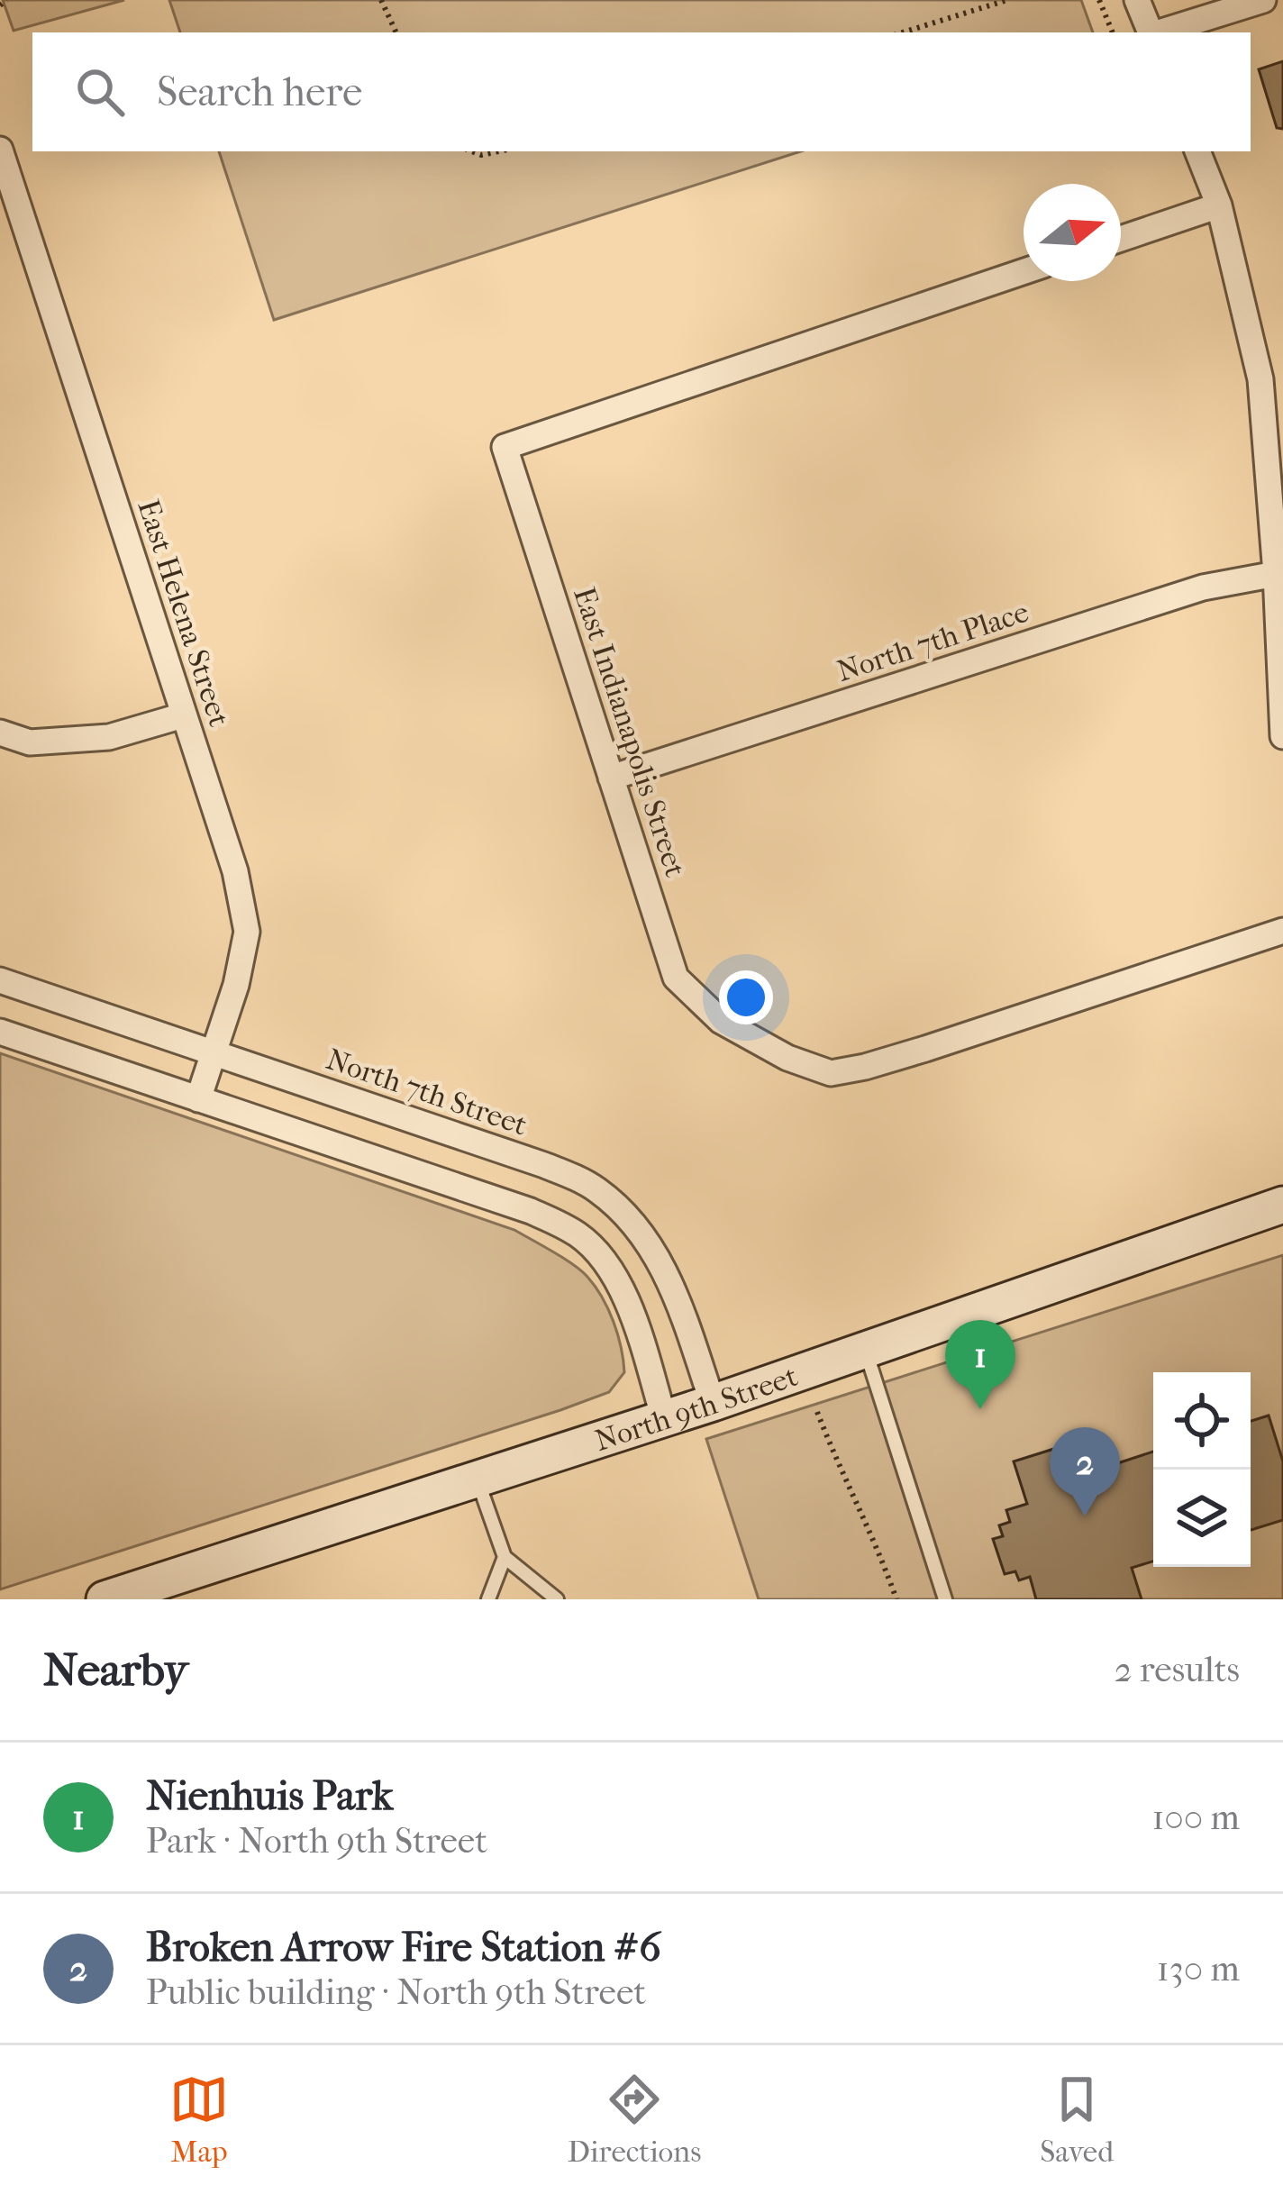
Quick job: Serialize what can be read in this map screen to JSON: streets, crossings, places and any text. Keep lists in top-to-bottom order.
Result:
{
  "streets": {
    "main road": ["North 9th Street"],
    "street": [
      "East Helena Street",
      "North 7th Place",
      "East Indianapolis Street",
      "North 7th Street"
    ]
  },
  "crossings": [
    ["East Helena Street", "North 7th Street"],
    ["North 7th Place", "East Indianapolis Street"],
    ["North 7th Street", "North 9th Street"]
  ],
  "north": "right",
  "page": {
    "search": "Search here",
    "pins": ["1", "2"],
    "heading": ["Nearby", "2 results"],
    "list": [
      {
        "mark": "1",
        "name": "Nienhuis Park",
        "note": "Park · North 9th Street",
        "value": "100 m"
      },
      {
        "mark": "2",
        "name": "Broken Arrow Fire Station #6",
        "note": "Public building · North 9th Street",
        "value": "130 m"
      }
    ],
    "nav": ["Map", "Directions", "Saved"]
  }
}
